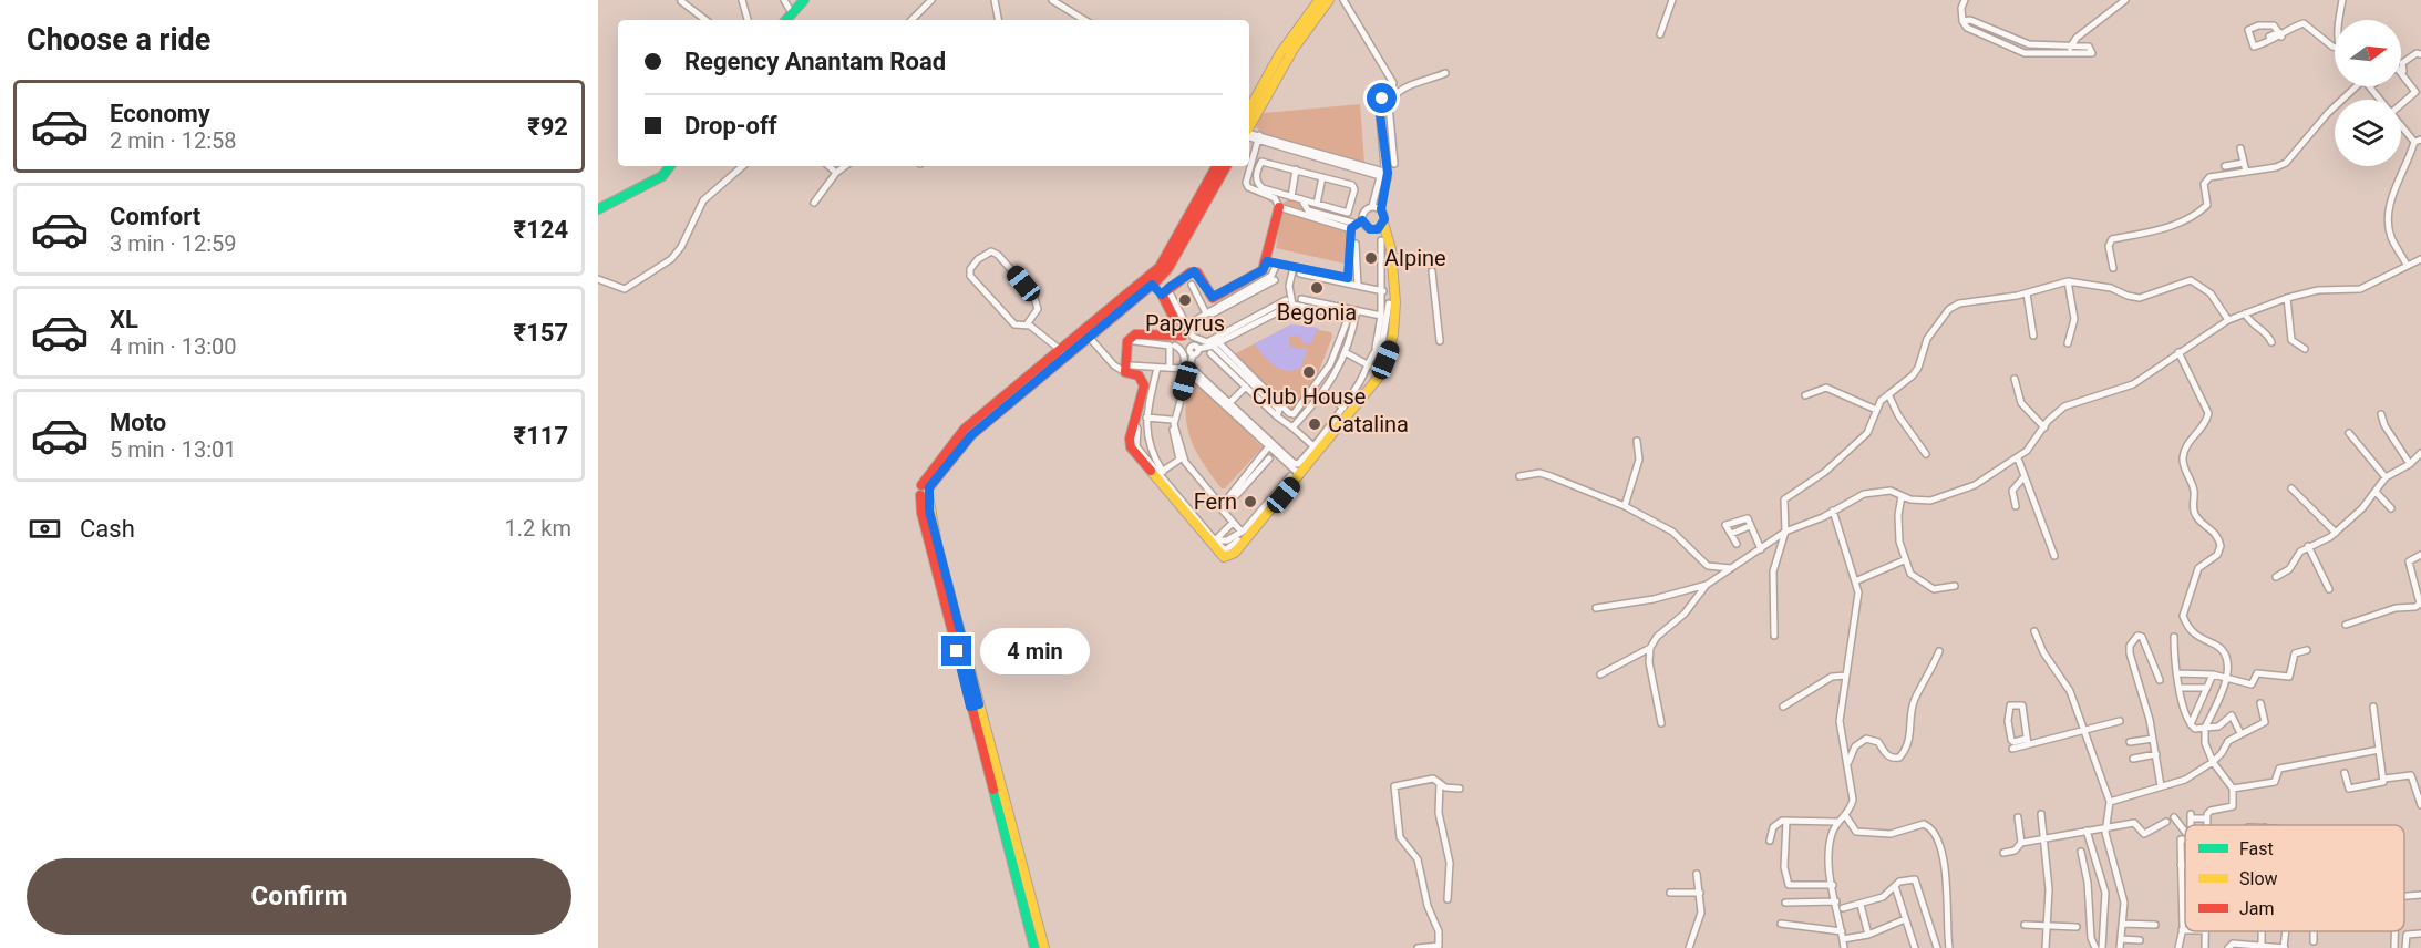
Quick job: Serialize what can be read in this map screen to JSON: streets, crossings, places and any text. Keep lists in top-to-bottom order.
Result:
{
  "places": [
    "Alpine",
    "Begonia",
    "Papyrus",
    "Club House",
    "Catalina",
    "Fern"
  ],
  "legend": ["Fast", "Slow", "Jam"],
  "north": "right",
  "page": {
    "heading": "Choose a ride",
    "banner": ["Regency Anantam Road", "Drop-off"],
    "list": [
      {
        "name": "Economy",
        "note": "2 min · 12:58",
        "value": "₹92"
      },
      {
        "name": "Comfort",
        "note": "3 min · 12:59",
        "value": "₹124"
      },
      {
        "name": "XL",
        "note": "4 min · 13:00",
        "value": "₹157"
      },
      {
        "name": "Moto",
        "note": "5 min · 13:01",
        "value": "₹117"
      }
    ],
    "pay": ["Cash", "1.2 km"],
    "bubble": "4 min",
    "buttons": "Confirm"
  }
}
